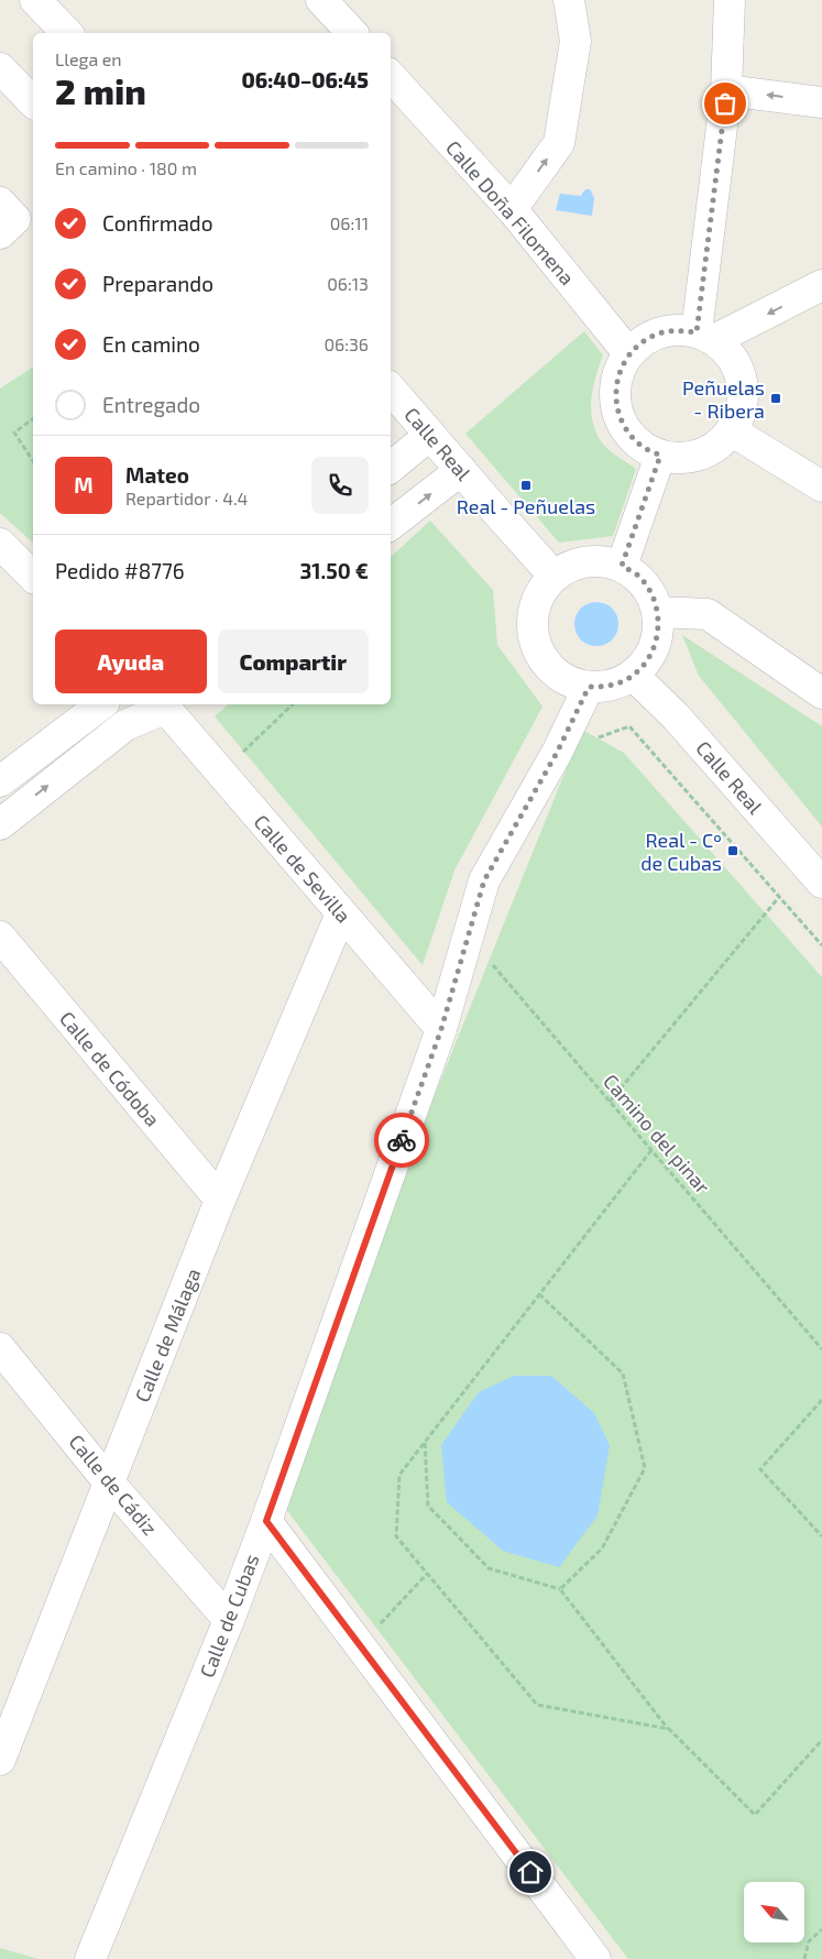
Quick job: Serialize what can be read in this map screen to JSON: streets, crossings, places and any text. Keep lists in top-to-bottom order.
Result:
{
  "streets": {
    "street": [
      "Calle Doña Filomena",
      "Calle Real",
      "Calle de Sevilla",
      "Calle de Códoba",
      "Calle de Málaga",
      "Calle de Cádiz",
      "Calle de Cubas"
    ],
    "path": ["Camino del pinar"]
  },
  "crossings": [
    ["Calle Real", "Calle de Cubas"],
    ["Calle de Sevilla", "Calle de Málaga"],
    ["Calle de Sevilla", "Calle de Cubas"],
    ["Calle de Códoba", "Calle de Málaga"],
    ["Camino del pinar", "Calle de Cubas"],
    ["Calle de Málaga", "Calle de Cádiz"],
    ["Calle de Cádiz", "Calle de Cubas"]
  ],
  "places": {
    "transit": ["Peñuelas - Ribera", "Real - Peñuelas", "Real - Cº de Cubas"]
  },
  "north": "top left",
  "page": {
    "heading": ["2 min", "Llega en", "06:40–06:45"],
    "panel": [
      "Mateo",
      "Repartidor · 4.4",
      "Pedido #8776",
      "31.50 €"
    ],
    "bar": "En camino · 180 m",
    "list": [
      ["Confirmado", "06:11"],
      ["Preparando", "06:13"],
      ["En camino", "06:36"],
      "Entregado"
    ],
    "round": "M",
    "buttons": ["Ayuda", "Compartir"]
  }
}
